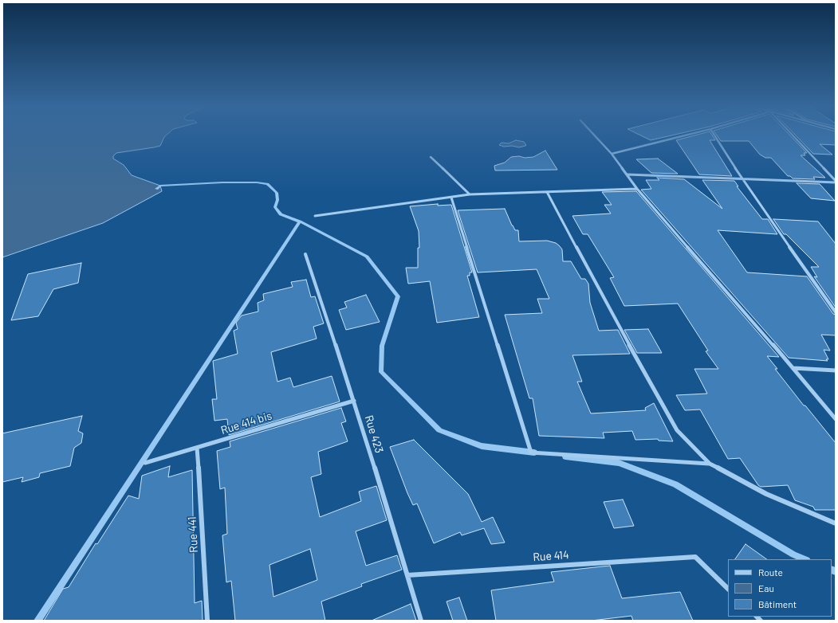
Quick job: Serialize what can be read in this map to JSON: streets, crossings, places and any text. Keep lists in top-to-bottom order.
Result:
{
  "streets": {
    "street": [
      "Rue 414 bis",
      "Rue 423",
      "Rue 441",
      "Rue 414"
    ]
  },
  "crossings": [
    ["Rue 414 bis", "Rue 423"],
    ["Rue 414 bis", "Rue 441"],
    ["Rue 423", "Rue 414"]
  ],
  "legend": ["Route", "Eau", "Bâtiment"]
}
